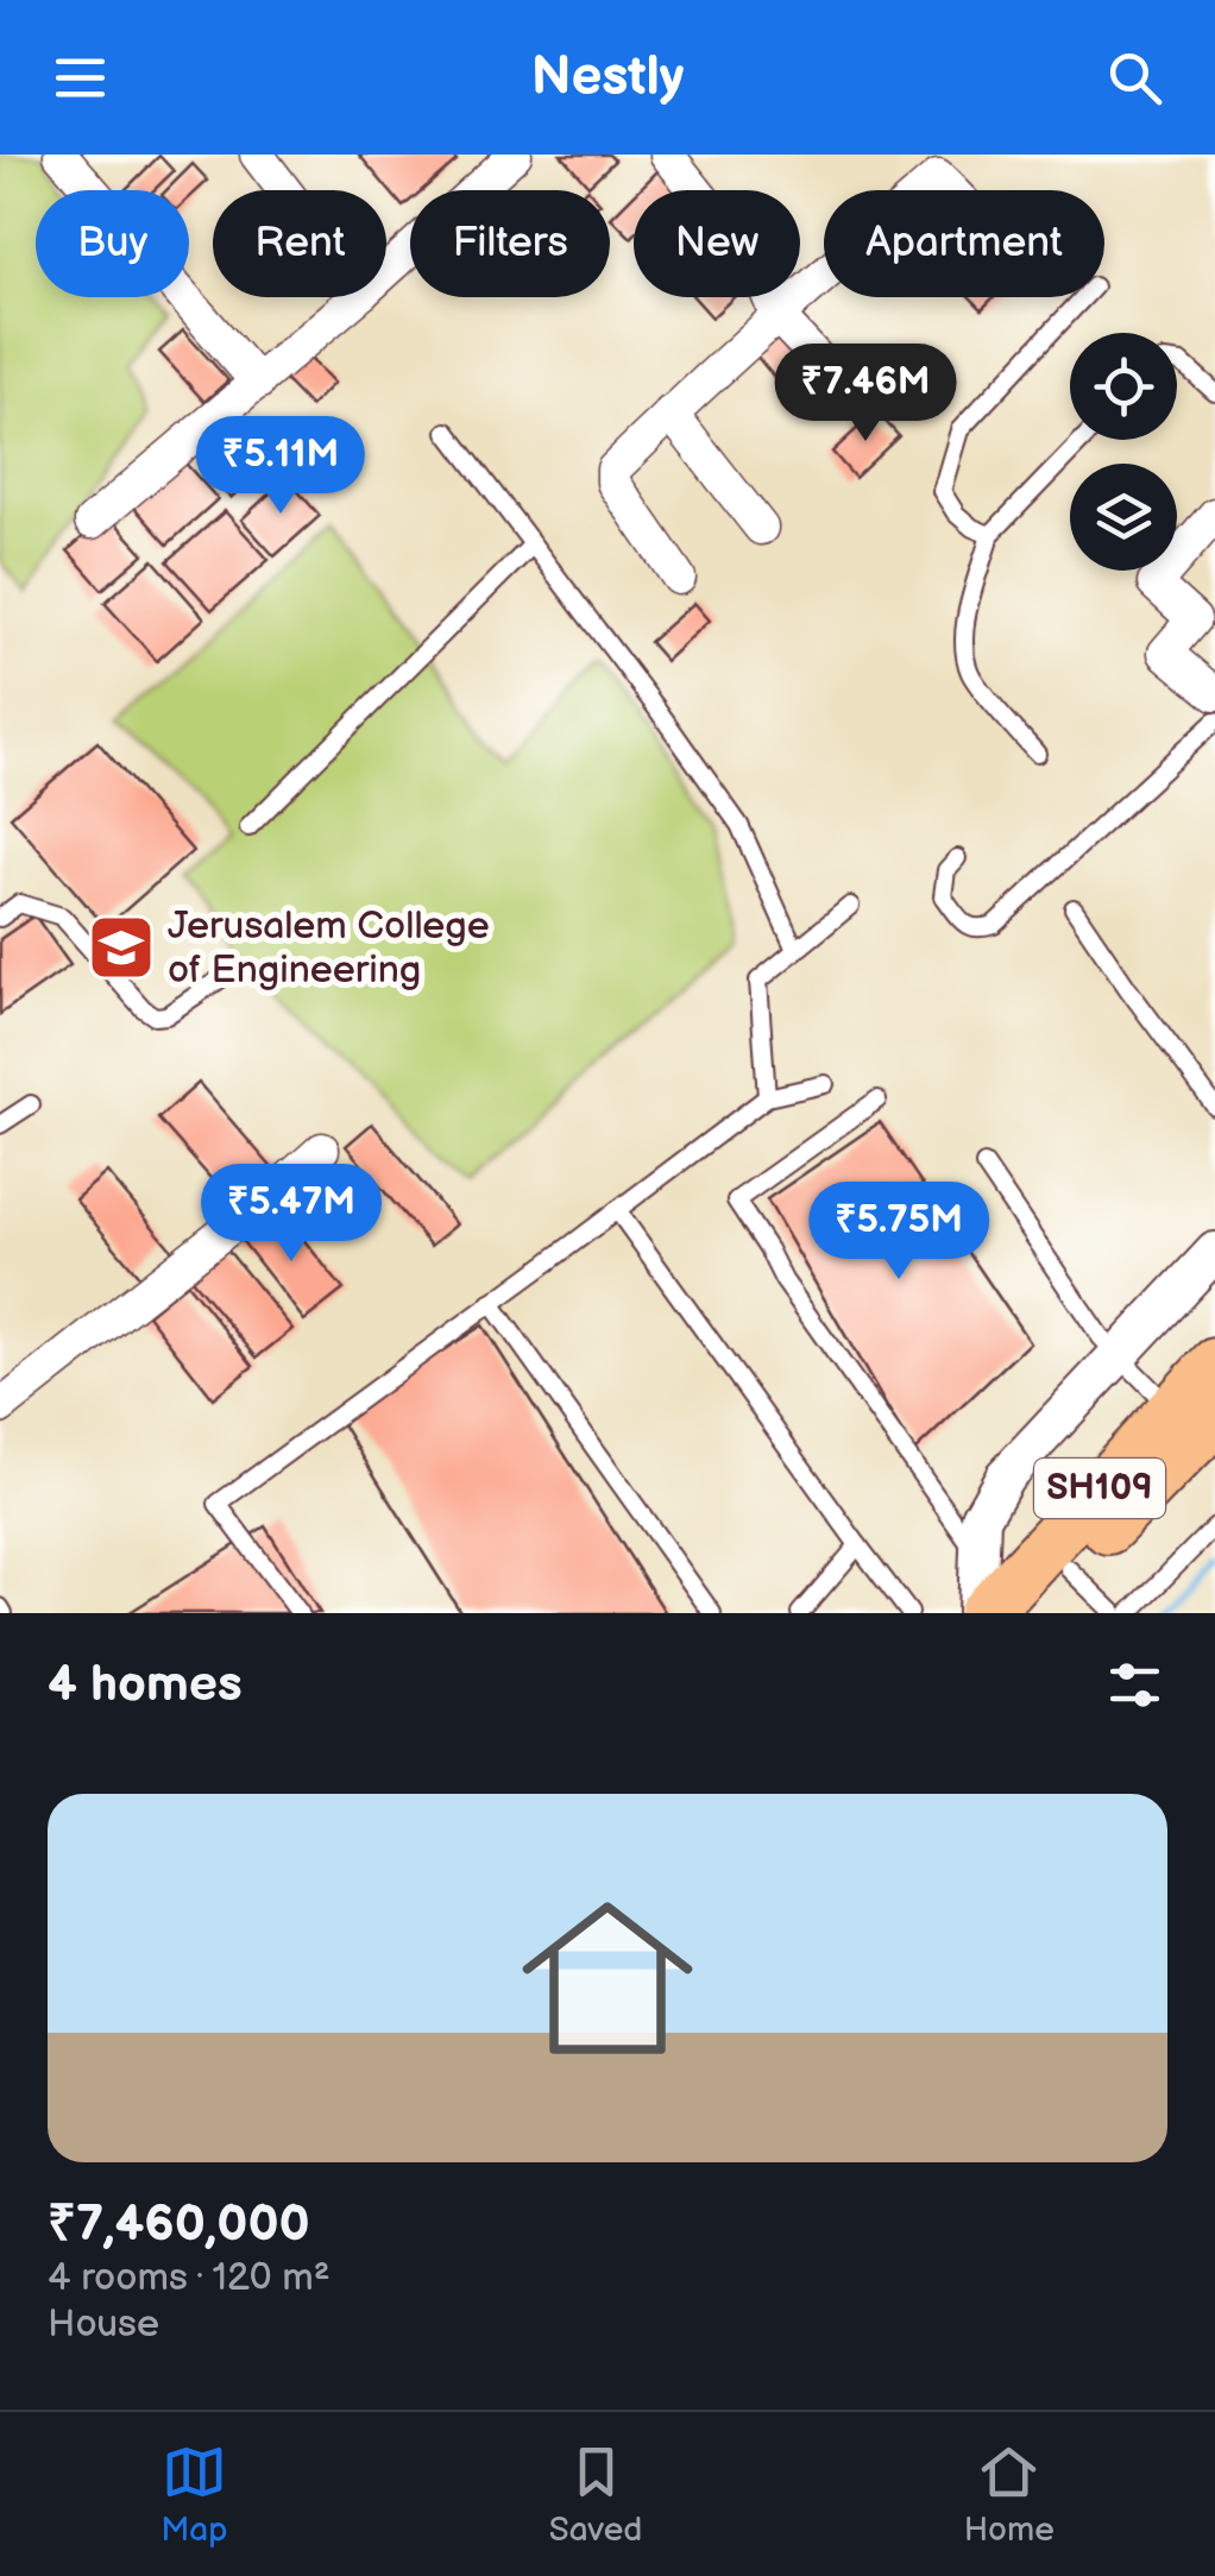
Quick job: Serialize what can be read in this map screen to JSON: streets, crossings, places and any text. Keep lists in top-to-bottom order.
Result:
{
  "streets": {
    "main road": ["SH109"]
  },
  "places": {
    "school or university": ["Jerusalem College of Engineering"]
  },
  "page": {
    "header": "Nestly",
    "chip": [
      "Buy",
      "Rent",
      "Filters",
      "New",
      "Apartment"
    ],
    "price": [
      "₹7.46M",
      "₹5.11M",
      "₹5.47M",
      "₹5.75M"
    ],
    "heading": "4 homes",
    "list": [
      {
        "name": "₹7,460,000",
        "note": "4 rooms · 120 m² · House"
      }
    ],
    "tabs": ["Map", "Saved", "Home"]
  }
}
